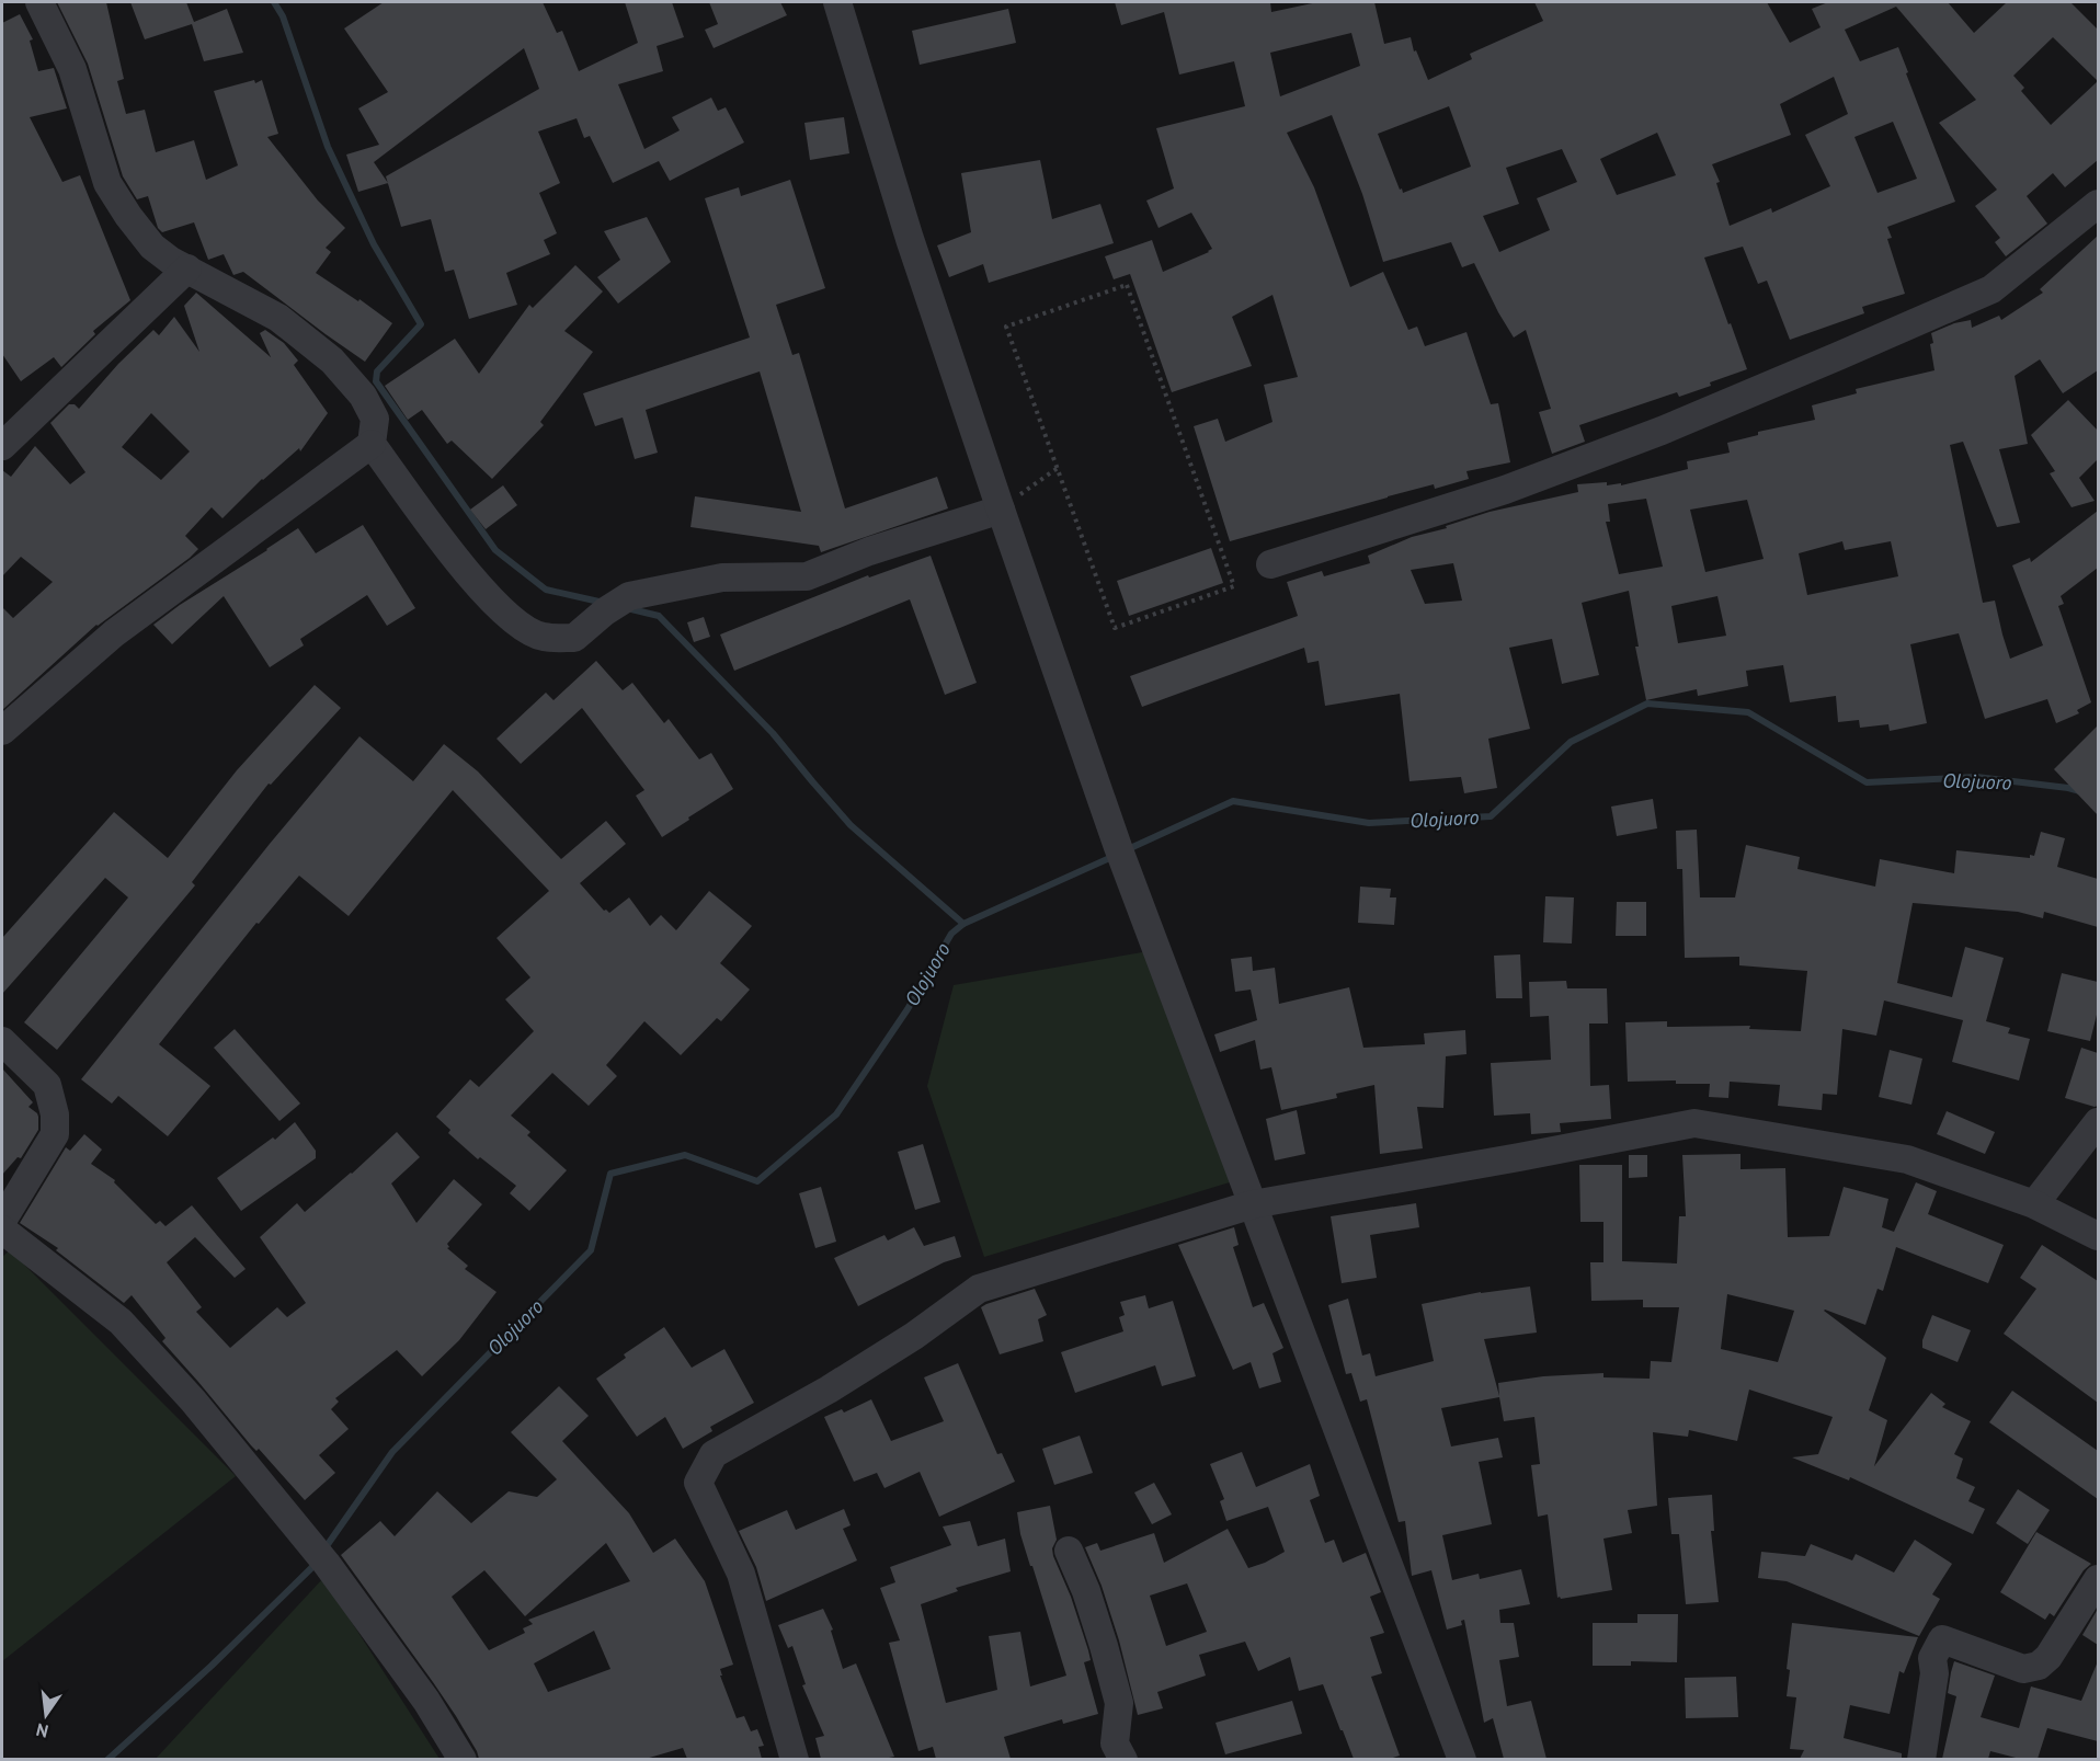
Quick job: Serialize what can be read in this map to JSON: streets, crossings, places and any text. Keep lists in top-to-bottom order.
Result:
{
  "water": ["Olojuoro"],
  "north": "bottom"
}
